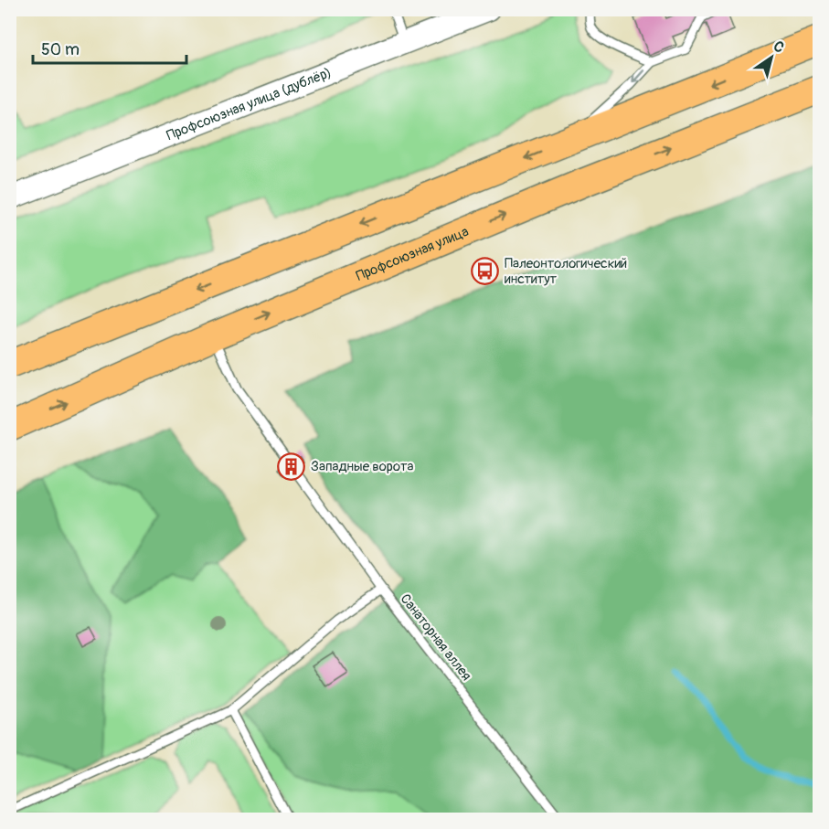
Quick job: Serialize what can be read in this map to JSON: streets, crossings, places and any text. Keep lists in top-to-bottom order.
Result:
{
  "streets": {
    "main road": ["Профсоюзная улица"],
    "street": ["Профсоюзная улица (дублёр)"],
    "lane": ["Санаторная аллея"]
  },
  "crossings": [
    ["Профсоюзная улица", "Санаторная аллея"]
  ],
  "places": {
    "bus stop": ["Палеонтологический институт"],
    "building": ["Западные ворота"]
  },
  "scale_bar": "50 m",
  "north": "top right"
}
